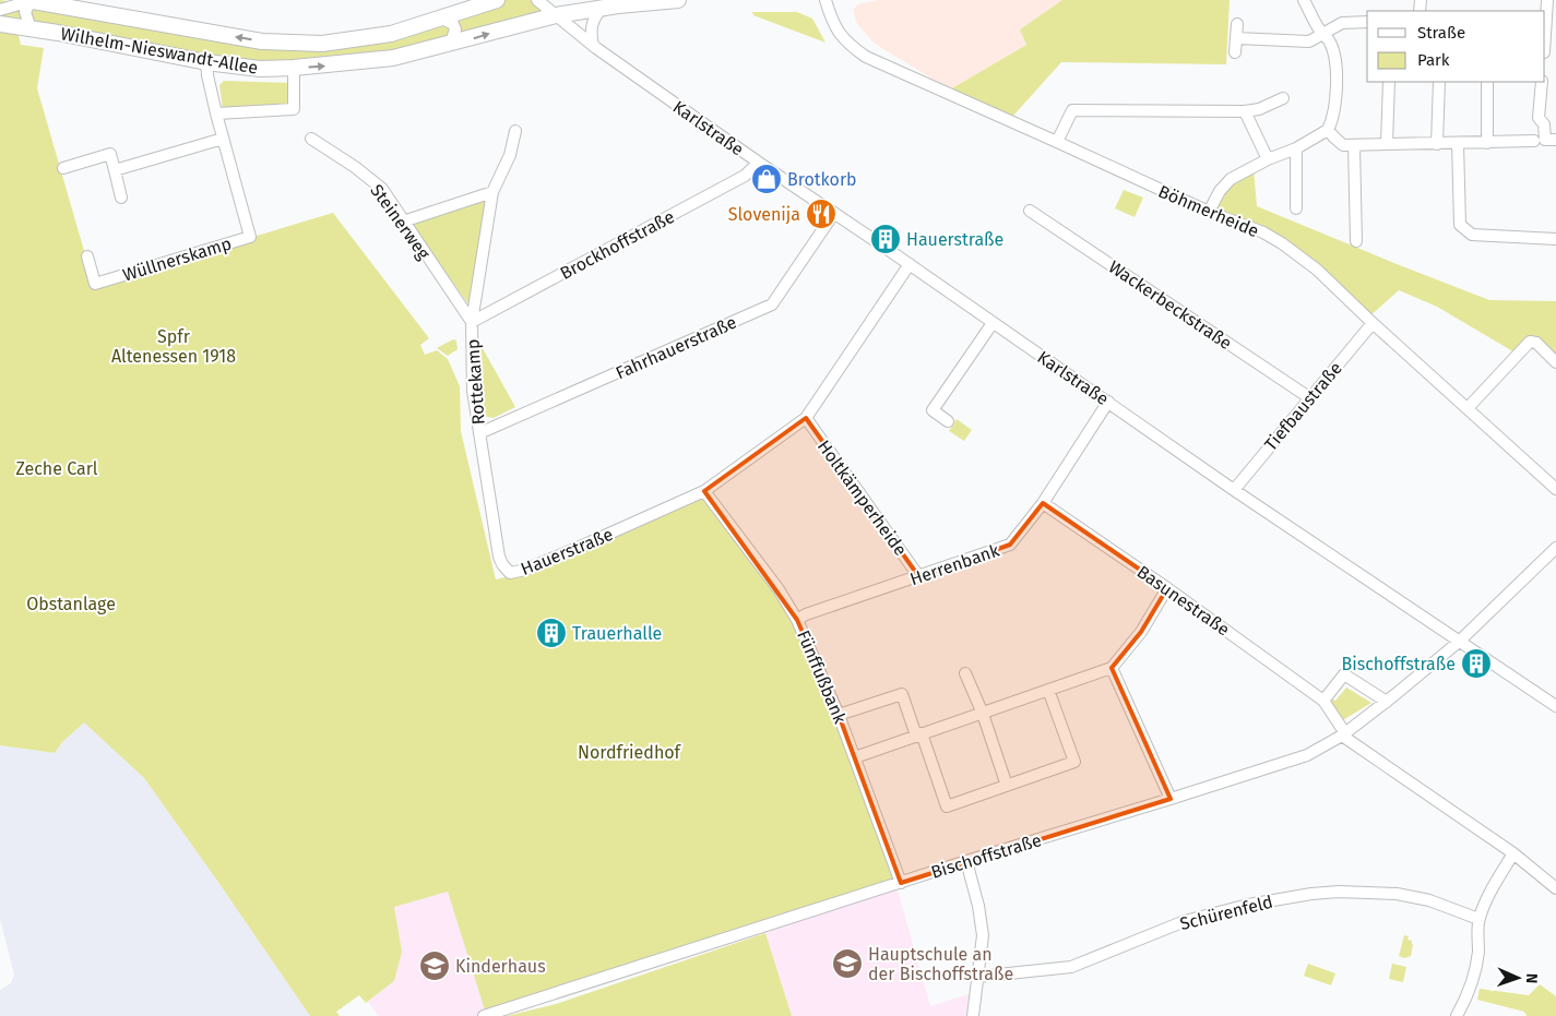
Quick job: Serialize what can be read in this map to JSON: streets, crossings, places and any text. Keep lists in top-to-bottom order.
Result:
{
  "streets": {
    "main road": ["Wilhelm-Nieswandt-Allee"],
    "street": [
      "Karlstraße",
      "Böhmerheide",
      "Steinerweg",
      "Brockhoffstraße",
      "Wüllnerskamp",
      "Wackerbeckstraße",
      "Fahrhauerstraße",
      "Rottekamp",
      "Tiefbaustraße",
      "Holtkämperheide",
      "Hauerstraße",
      "Herrenbank",
      "Basunestraße",
      "Fünffußbank",
      "Bischoffstraße",
      "Schürenfeld"
    ]
  },
  "crossings": [
    ["Wilhelm-Nieswandt-Allee", "Karlstraße"],
    ["Wilhelm-Nieswandt-Allee", "Wüllnerskamp"],
    ["Karlstraße", "Brockhoffstraße"],
    ["Karlstraße", "Fahrhauerstraße"],
    ["Karlstraße", "Tiefbaustraße"],
    ["Karlstraße", "Hauerstraße"],
    ["Karlstraße", "Herrenbank"],
    ["Karlstraße", "Bischoffstraße"],
    ["Böhmerheide", "Tiefbaustraße"],
    ["Steinerweg", "Brockhoffstraße"],
    ["Steinerweg", "Rottekamp"],
    ["Brockhoffstraße", "Rottekamp"],
    ["Wackerbeckstraße", "Tiefbaustraße"],
    ["Fahrhauerstraße", "Rottekamp"],
    ["Rottekamp", "Hauerstraße"],
    ["Holtkämperheide", "Hauerstraße"],
    ["Holtkämperheide", "Herrenbank"],
    ["Hauerstraße", "Fünffußbank"],
    ["Herrenbank", "Basunestraße"],
    ["Herrenbank", "Fünffußbank"],
    ["Basunestraße", "Bischoffstraße"],
    ["Fünffußbank", "Bischoffstraße"]
  ],
  "parks": [
    "Spfr Altenessen 1918",
    "Zeche Carl",
    "Obstanlage",
    "Nordfriedhof"
  ],
  "places": {
    "shop": ["Brotkorb"],
    "restaurant": ["Slovenija"],
    "building": ["Hauerstraße", "Trauerhalle", "Bischoffstraße"],
    "school or university": ["Hauptschule an der Bischoffstraße", "Kinderhaus"]
  },
  "legend": ["Straße", "Park"],
  "north": "right"
}
